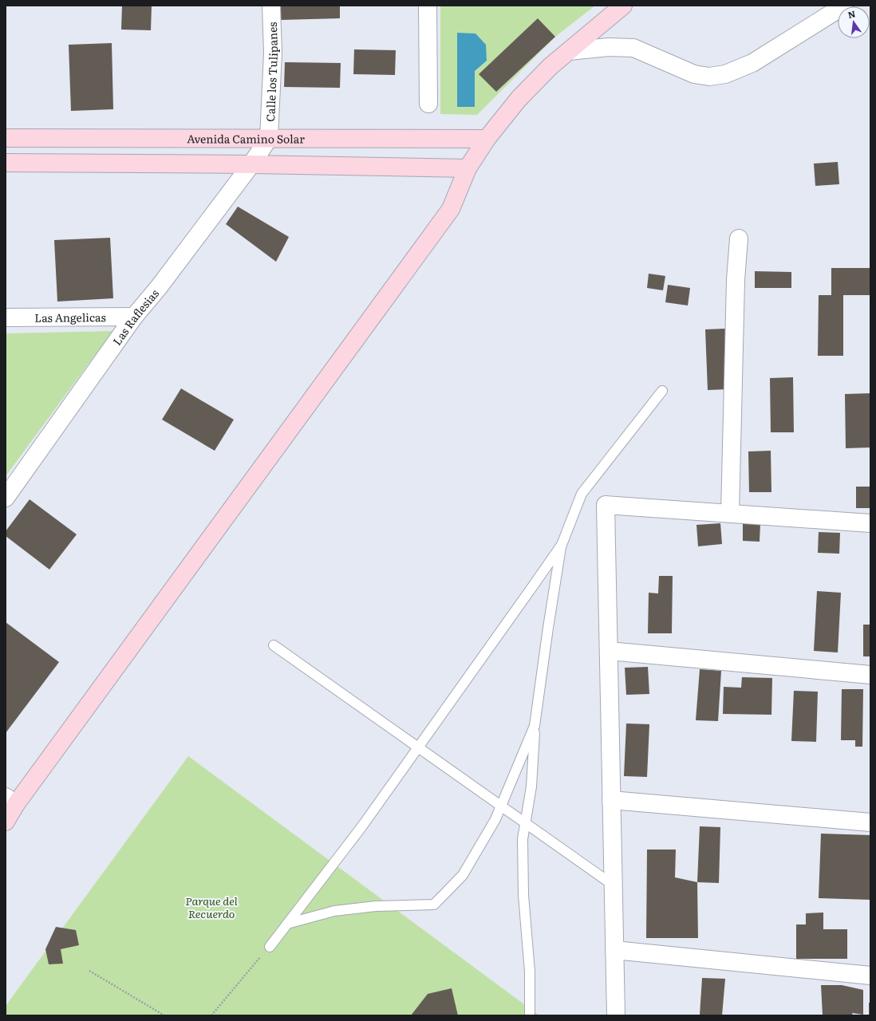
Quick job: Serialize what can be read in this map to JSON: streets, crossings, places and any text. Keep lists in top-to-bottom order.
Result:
{
  "streets": {
    "street": [
      "Calle los Tulipanes",
      "Avenida Camino Solar",
      "Las Angelicas",
      "Las Raflesias"
    ]
  },
  "crossings": [
    ["Calle los Tulipanes", "Avenida Camino Solar"],
    ["Calle los Tulipanes", "Las Raflesias"],
    ["Avenida Camino Solar", "Las Raflesias"],
    ["Las Angelicas", "Las Raflesias"]
  ],
  "parks": ["Parque del Recuerdo"],
  "north": "top"
}
